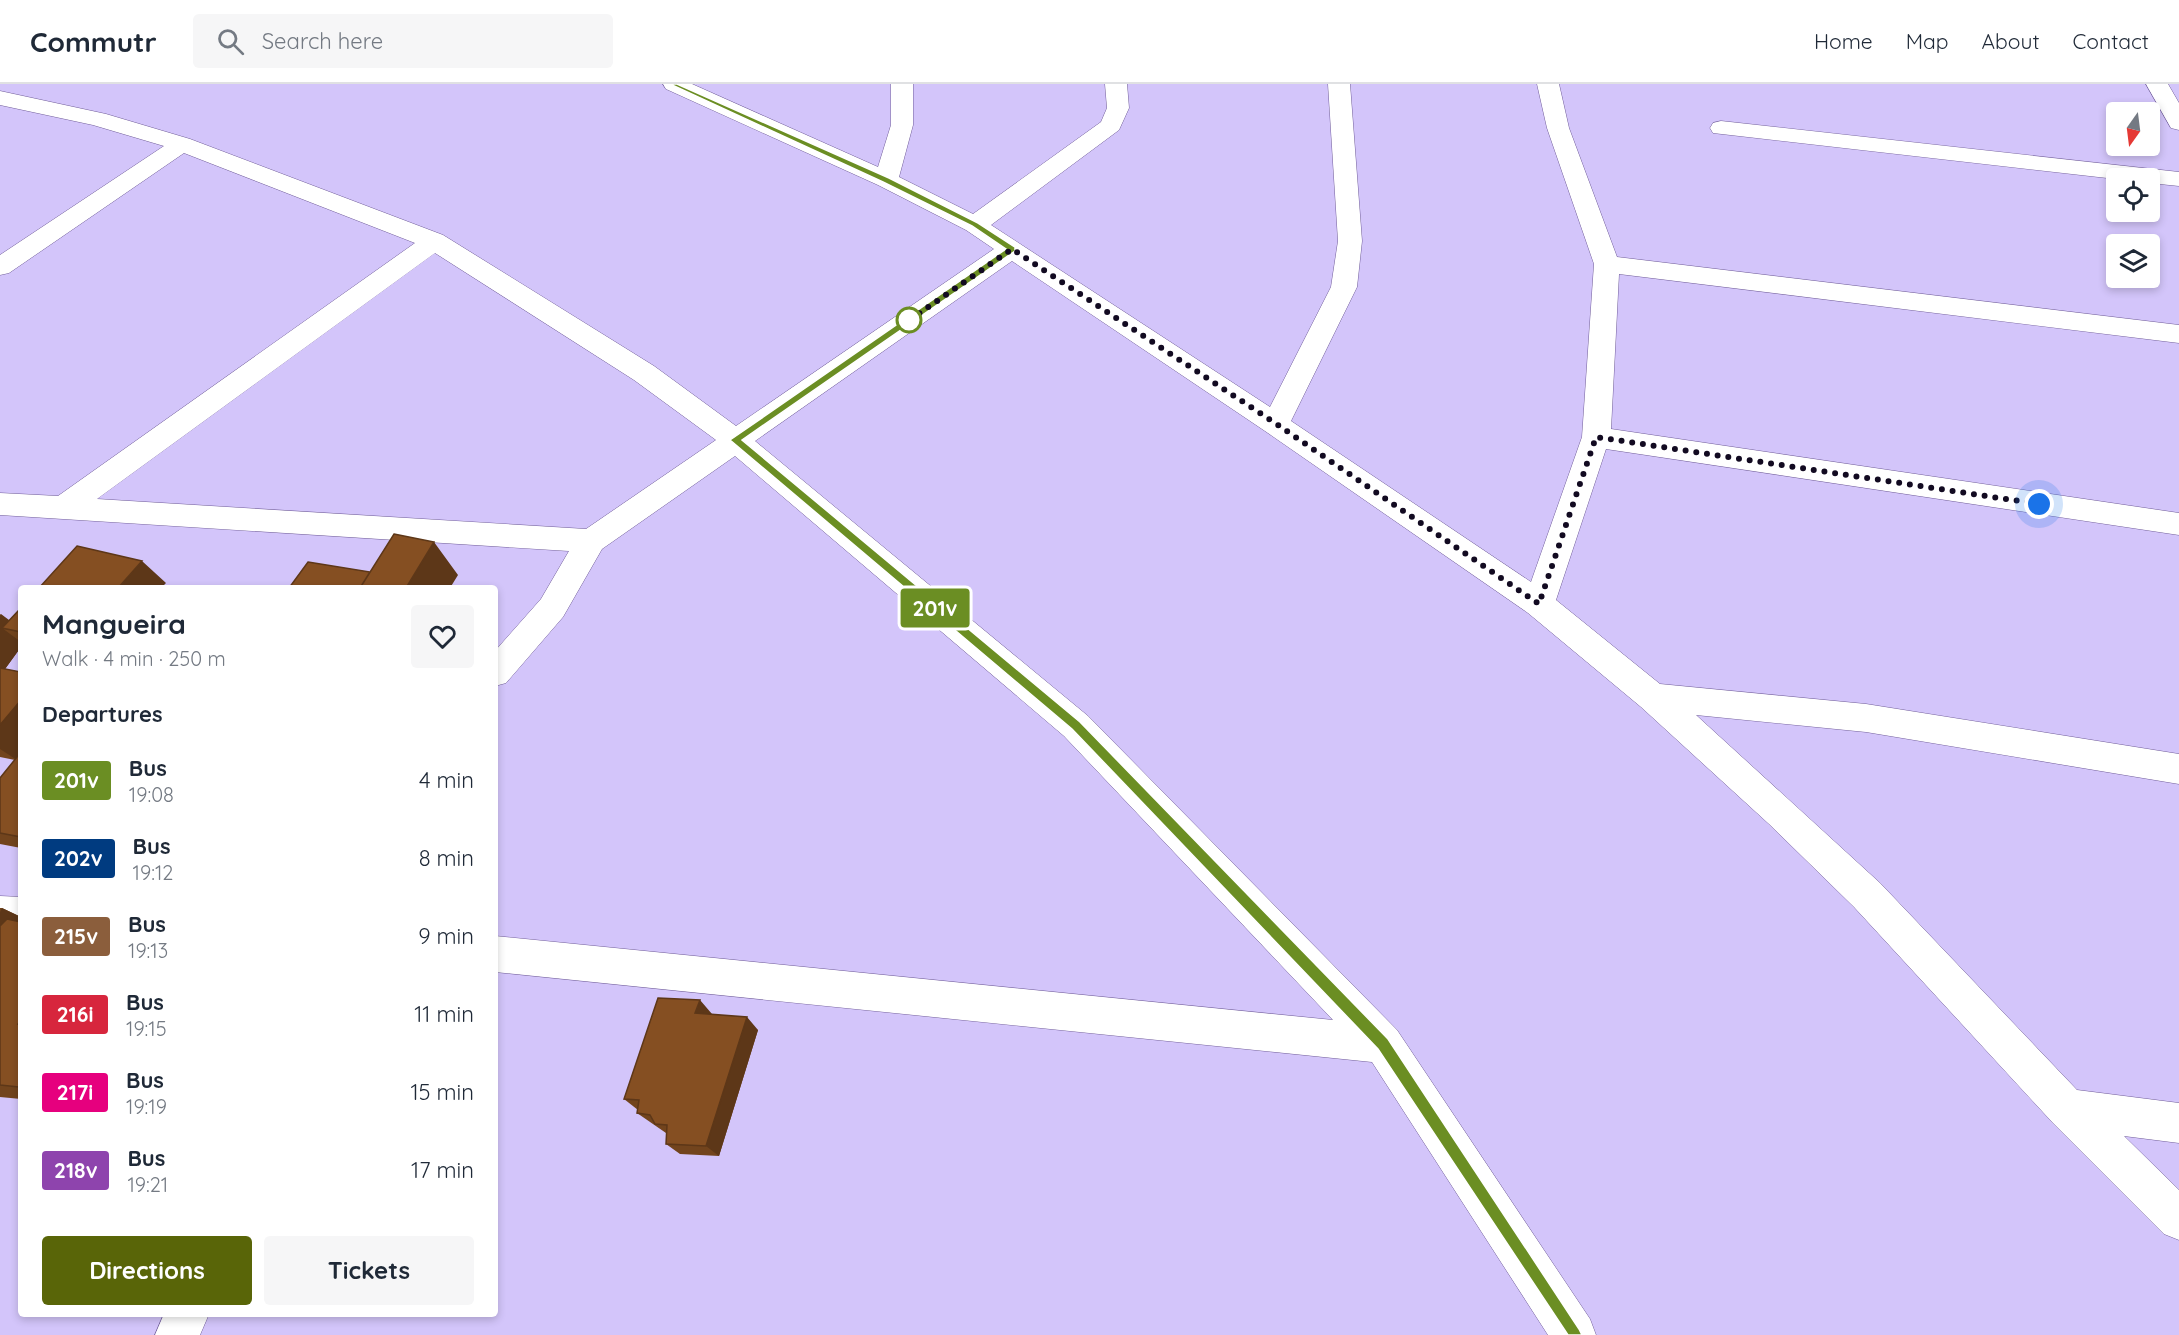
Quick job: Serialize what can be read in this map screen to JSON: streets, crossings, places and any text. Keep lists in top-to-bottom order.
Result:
{
  "lines": ["bus line 201v"],
  "north": "bottom",
  "page": {
    "header": "Commutr",
    "search": "Search here",
    "nav": [
      "Home",
      "Map",
      "About",
      "Contact"
    ],
    "on_map": "201v",
    "heading": [
      ["Mangueira", "Walk · 4 min · 250 m"],
      "Departures"
    ],
    "list": [
      {
        "mark": "201v",
        "name": "Bus",
        "note": "19:08",
        "value": "4 min"
      },
      {
        "mark": "202v",
        "name": "Bus",
        "note": "19:12",
        "value": "8 min"
      },
      {
        "mark": "215v",
        "name": "Bus",
        "note": "19:13",
        "value": "9 min"
      },
      {
        "mark": "216i",
        "name": "Bus",
        "note": "19:15",
        "value": "11 min"
      },
      {
        "mark": "217i",
        "name": "Bus",
        "note": "19:19",
        "value": "15 min"
      },
      {
        "mark": "218v",
        "name": "Bus",
        "note": "19:21",
        "value": "17 min"
      }
    ],
    "buttons": ["Directions", "Tickets"]
  }
}
